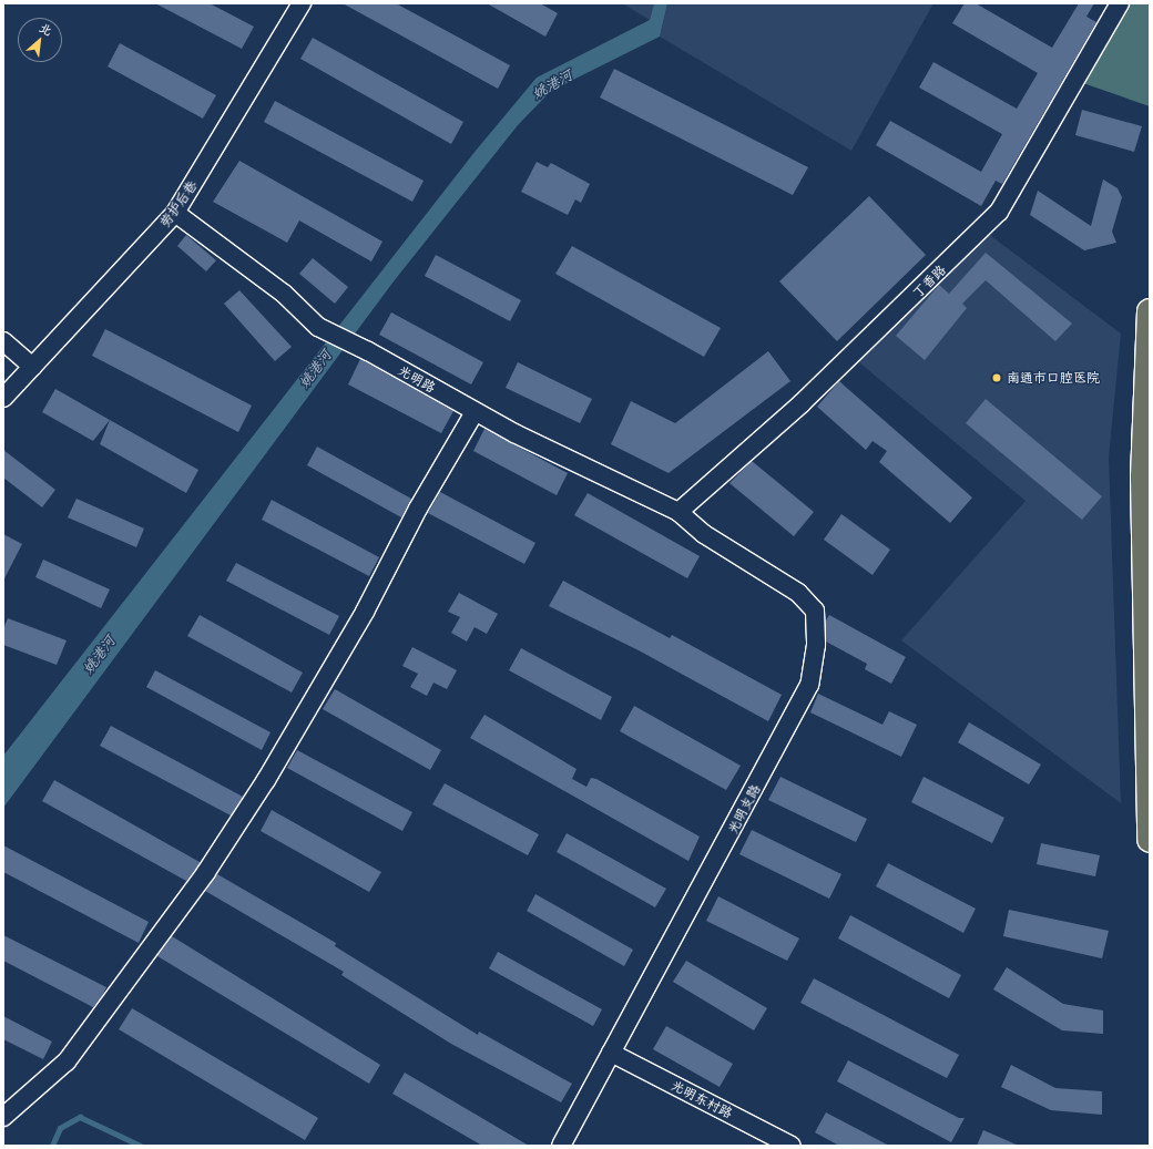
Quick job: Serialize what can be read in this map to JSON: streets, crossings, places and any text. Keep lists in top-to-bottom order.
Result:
{
  "streets": {
    "street": [
      "劳护后巷",
      "丁香路",
      "光明路",
      "光明支路",
      "光明东村路"
    ]
  },
  "crossings": [
    ["劳护后巷", "光明路"],
    ["丁香路", "光明路"],
    ["丁香路", "光明支路"],
    ["光明路", "光明支路"],
    ["光明支路", "光明东村路"]
  ],
  "water": ["姚港河"],
  "places": ["南通市口腔医院"],
  "north": "top right"
}
